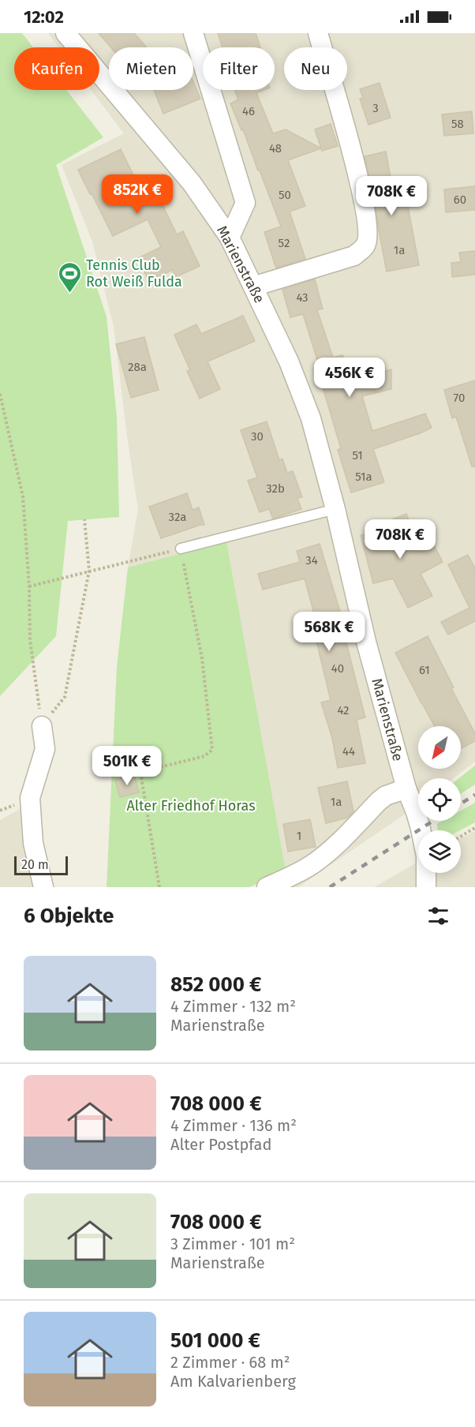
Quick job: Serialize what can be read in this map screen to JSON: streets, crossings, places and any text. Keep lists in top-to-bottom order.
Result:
{
  "streets": {
    "street": ["Marienstraße"]
  },
  "parks": ["Alter Friedhof Horas"],
  "places": {
    "sports": ["Tennis Club Rot Weiß Fulda"]
  },
  "house_numbers": [
    "3",
    "46",
    "58",
    "48",
    "50",
    "60",
    "52",
    "1a",
    "43",
    "28a",
    "70",
    "30",
    "51",
    "51a",
    "32b",
    "32a",
    "34",
    "40",
    "61",
    "42",
    "44",
    "1a",
    "1"
  ],
  "scale_bar": "20 m",
  "north": "bottom left",
  "page": {
    "status": "12:02",
    "chip": [
      "Kaufen",
      "Mieten",
      "Filter",
      "Neu"
    ],
    "price": [
      "852K €",
      "708K €",
      "456K €",
      "708K €",
      "568K €",
      "501K €"
    ],
    "scale": "20 m",
    "heading": "6 Objekte",
    "list": [
      {
        "name": "852 000 €",
        "note": "4 Zimmer · 132 m² · Marienstraße"
      },
      {
        "name": "708 000 €",
        "note": "4 Zimmer · 136 m² · Alter Postpfad"
      },
      {
        "name": "708 000 €",
        "note": "3 Zimmer · 101 m² · Marienstraße"
      },
      {
        "name": "501 000 €",
        "note": "2 Zimmer · 68 m² · Am Kalvarienberg"
      }
    ]
  }
}
